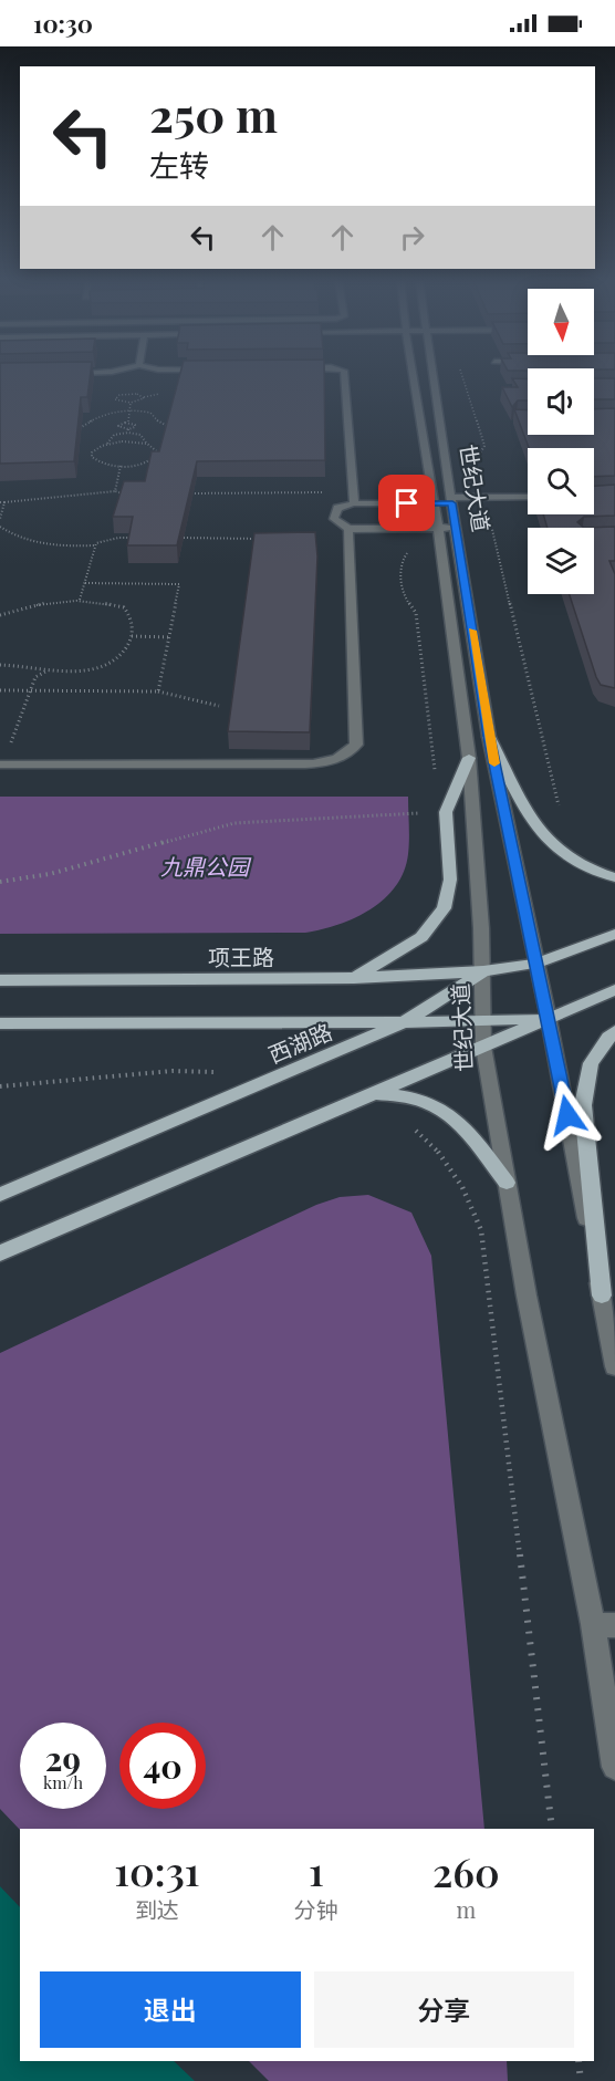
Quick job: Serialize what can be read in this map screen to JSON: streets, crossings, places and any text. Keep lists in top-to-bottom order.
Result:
{
  "streets": {
    "main road": ["项王路", "西湖路"],
    "street": ["世纪大道"]
  },
  "crossings": [
    ["世纪大道", "项王路"],
    ["世纪大道", "西湖路"],
    ["项王路", "西湖路"]
  ],
  "parks": ["九鼎公园"],
  "north": "bottom",
  "page": {
    "status": "10:30",
    "turn": ["250 m", "左转"],
    "speed": "29 km/h",
    "limit": "40",
    "eta": [
      "10:31",
      "到达",
      "1",
      "分钟",
      "260",
      "m"
    ],
    "buttons": ["退出", "分享"]
  }
}
